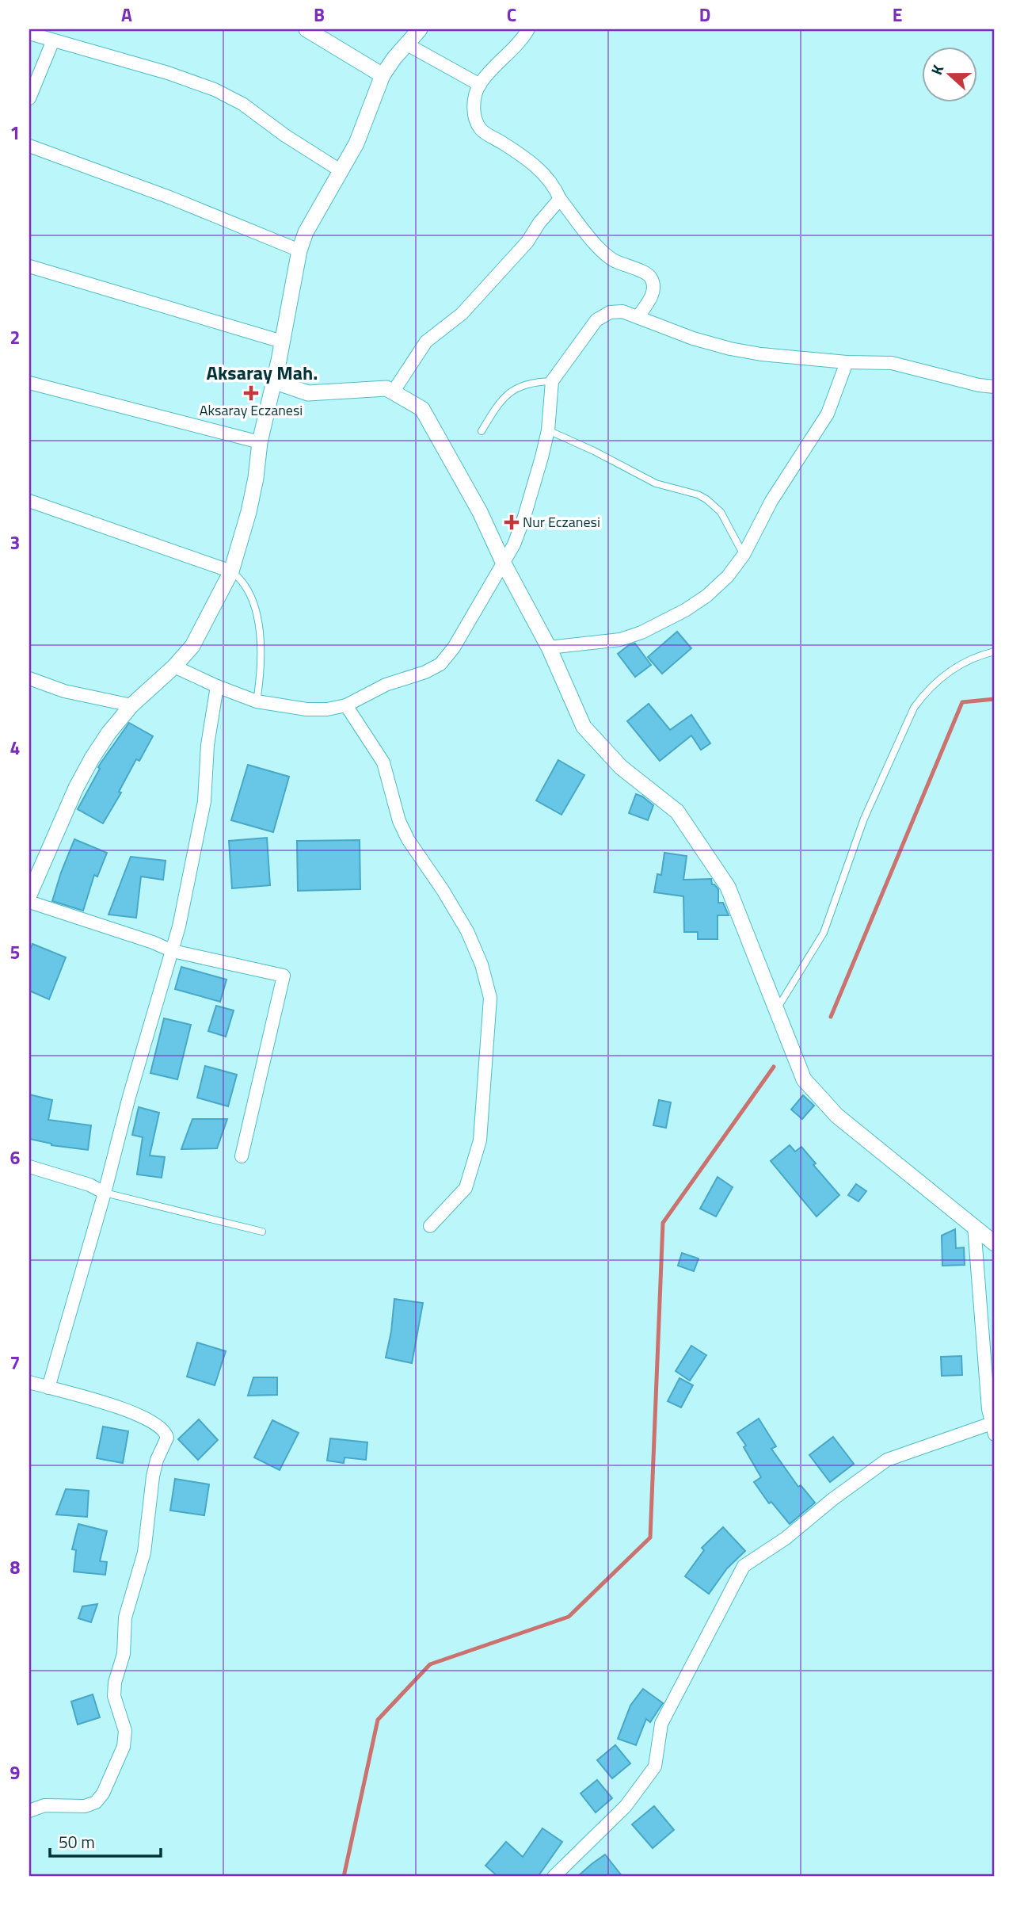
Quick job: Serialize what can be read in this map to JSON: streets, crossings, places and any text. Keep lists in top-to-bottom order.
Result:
{
  "districts": ["Aksaray Mah."],
  "places": {
    "health": ["Aksaray Eczanesi", "Nur Eczanesi"]
  },
  "scale_bar": "50 m",
  "north": "left",
  "grid": {
    "columns": [
      "A",
      "B",
      "C",
      "D",
      "E"
    ],
    "rows": [
      "1",
      "2",
      "3",
      "4",
      "5",
      "6",
      "7",
      "8",
      "9"
    ]
  }
}
